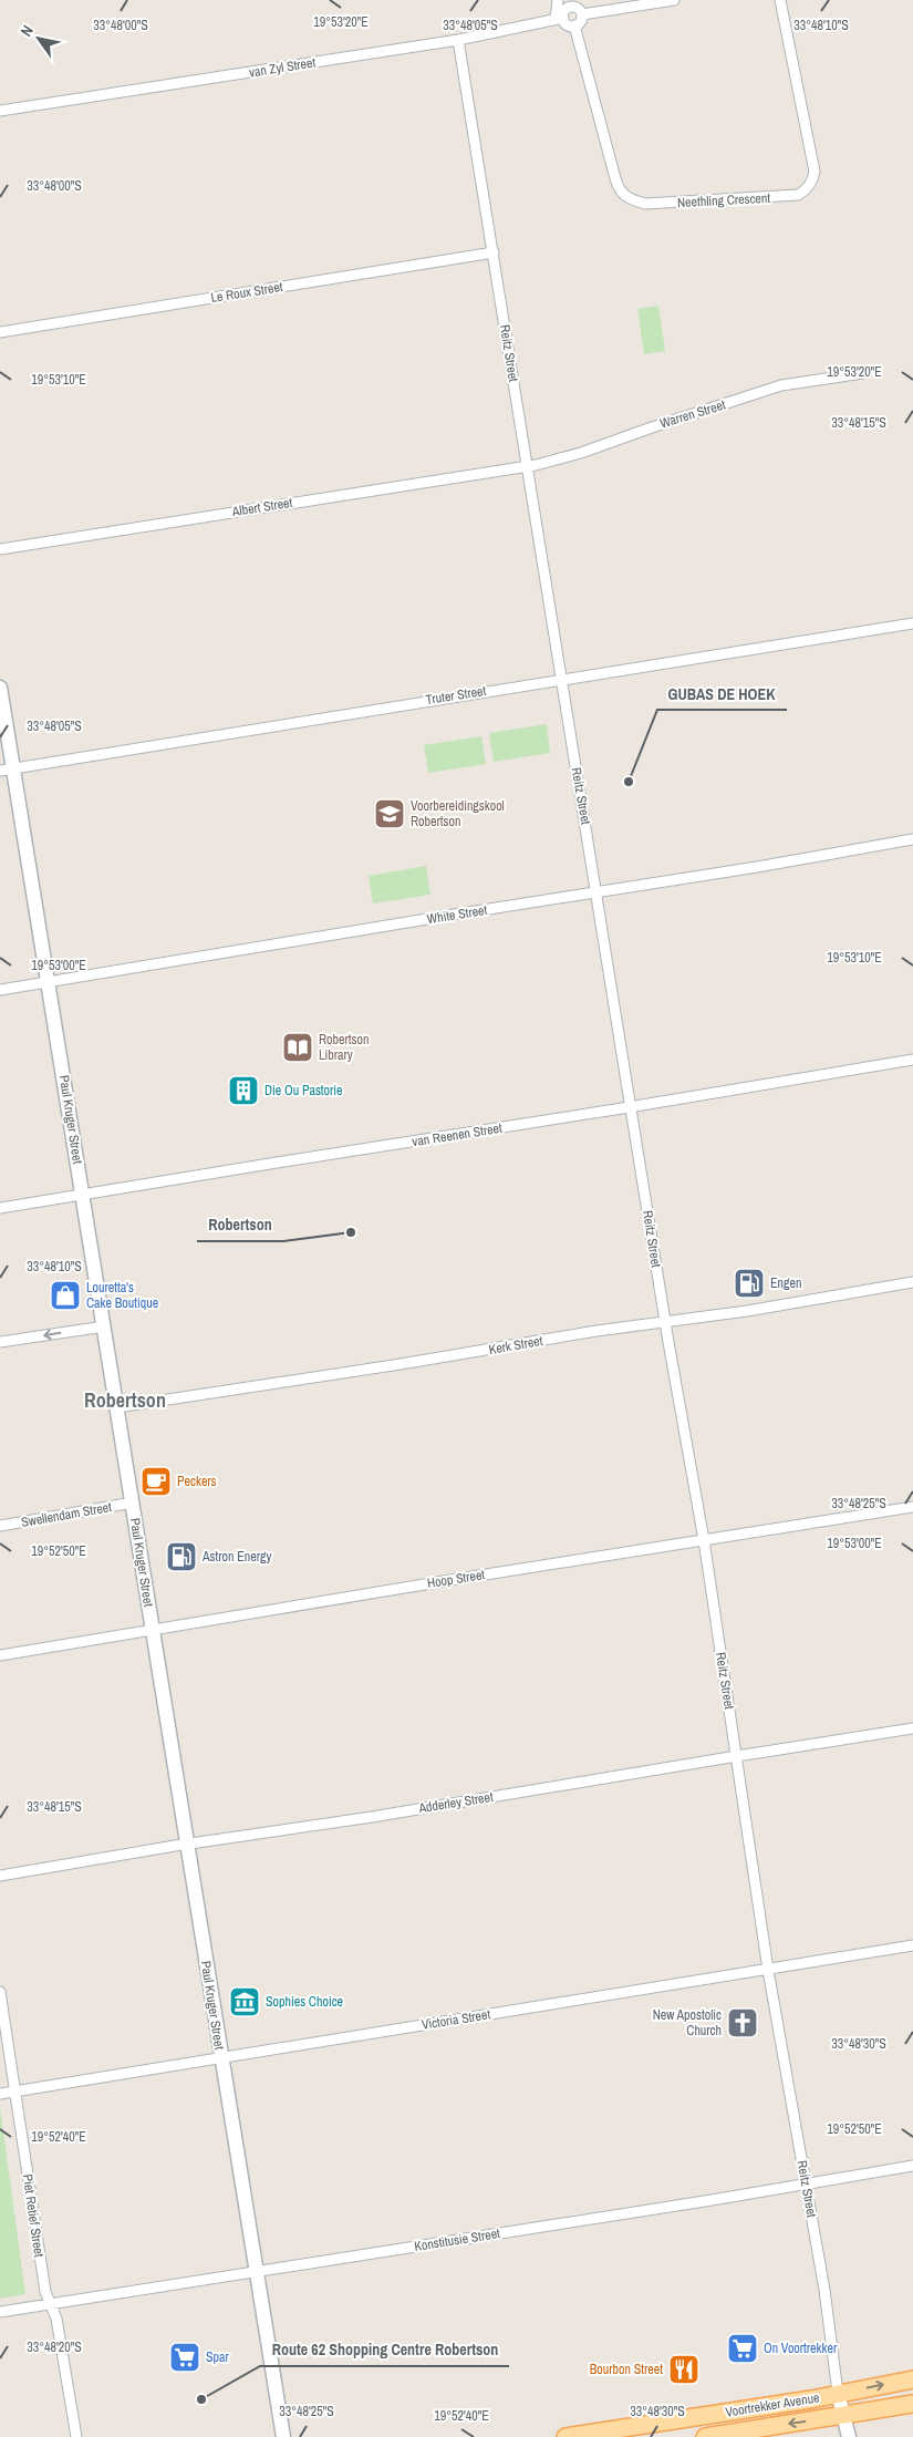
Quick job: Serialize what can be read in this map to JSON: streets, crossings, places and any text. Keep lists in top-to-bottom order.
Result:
{
  "streets": {
    "main road": ["Voortrekker Avenue"],
    "street": [
      "van Zyl Street",
      "Neethling Crescent",
      "Le Roux Street",
      "Reitz Street",
      "Warren Street",
      "Albert Street",
      "Truter Street",
      "White Street",
      "Paul Kruger Street",
      "van Reenen Street",
      "Kerk Street",
      "Swellendam Street",
      "Hoop Street",
      "Adderley Street",
      "Victoria Street",
      "Piet Retief Street",
      "Konstitusie Street"
    ]
  },
  "crossings": [
    ["van Zyl Street", "Neethling Crescent"],
    ["van Zyl Street", "Reitz Street"],
    ["Le Roux Street", "Reitz Street"],
    ["Reitz Street", "Warren Street"],
    ["Reitz Street", "Albert Street"],
    ["Reitz Street", "Truter Street"],
    ["Reitz Street", "White Street"],
    ["Reitz Street", "van Reenen Street"],
    ["Reitz Street", "Kerk Street"],
    ["Reitz Street", "Hoop Street"],
    ["Reitz Street", "Adderley Street"],
    ["Reitz Street", "Victoria Street"],
    ["Reitz Street", "Konstitusie Street"],
    ["Reitz Street", "Voortrekker Avenue"],
    ["Warren Street", "Albert Street"],
    ["Truter Street", "Paul Kruger Street"],
    ["White Street", "Paul Kruger Street"],
    ["Paul Kruger Street", "van Reenen Street"],
    ["Paul Kruger Street", "Kerk Street"],
    ["Paul Kruger Street", "Swellendam Street"],
    ["Paul Kruger Street", "Hoop Street"],
    ["Paul Kruger Street", "Adderley Street"],
    ["Paul Kruger Street", "Victoria Street"],
    ["Paul Kruger Street", "Konstitusie Street"],
    ["Victoria Street", "Piet Retief Street"],
    ["Piet Retief Street", "Konstitusie Street"]
  ],
  "districts": ["Robertson"],
  "places": {
    "other": ["GUBAS DE HOEK", "Robertson", "Route 62 Shopping Centre Robertson"],
    "school or university": ["Voorbereidingskool Robertson"],
    "library": ["Robertson Library"],
    "building": ["Die Ou Pastorie"],
    "fuel station": ["Engen", "Astron Energy"],
    "shop": ["Louretta's Cake Boutique"],
    "cafe": ["Peckers"],
    "museum": ["Sophies Choice"],
    "church": ["New Apostolic Church"],
    "supermarket": ["On Voortrekker", "Spar"],
    "restaurant": ["Bourbon Street"]
  },
  "north": "top left",
  "coordinates": [
    "19°53'20\"E",
    "33°48'00\"S",
    "33°48'05\"S",
    "33°48'10\"S",
    "19°53'10\"E",
    "33°48'15\"S",
    "19°53'00\"E",
    "33°48'25\"S",
    "19°52'50\"E",
    "33°48'30\"S",
    "19°52'40\"E",
    "33°48'20\"S"
  ]
}
